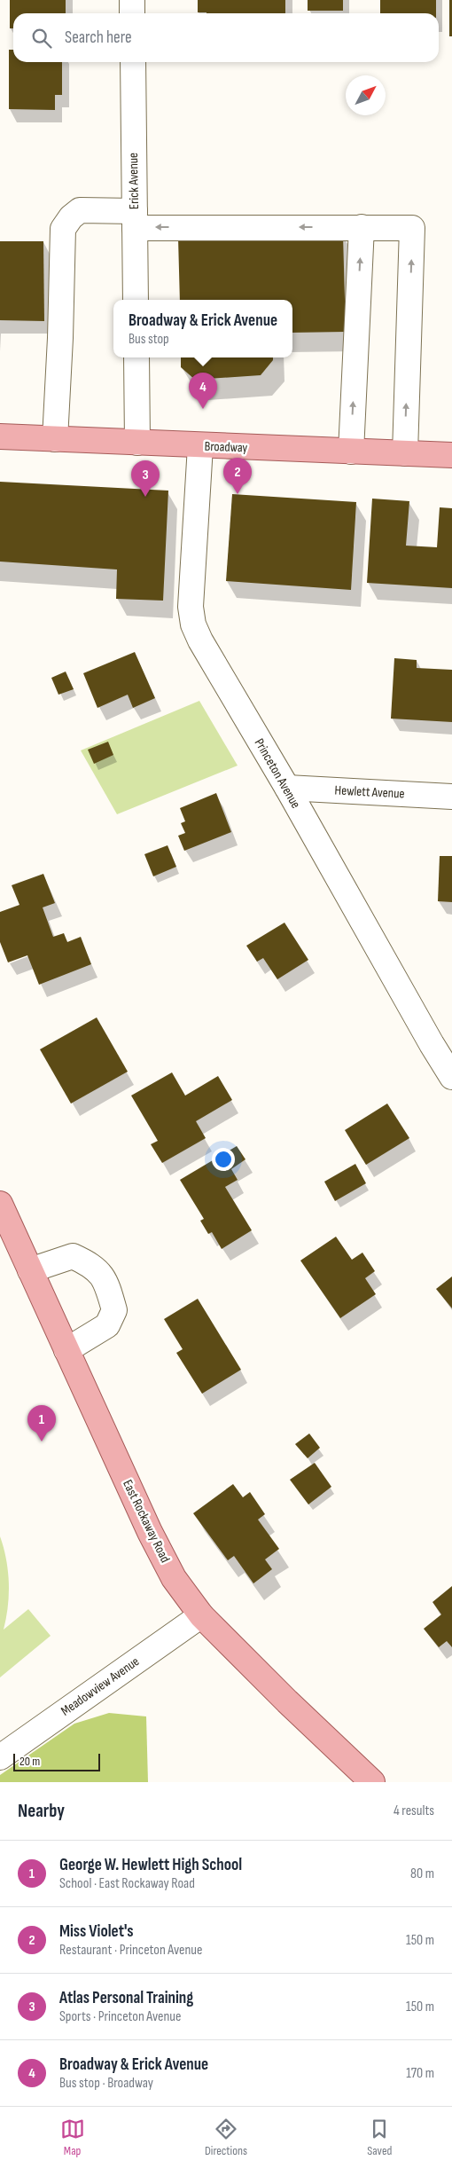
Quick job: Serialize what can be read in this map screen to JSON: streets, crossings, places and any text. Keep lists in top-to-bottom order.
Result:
{
  "streets": {
    "main road": ["Broadway", "East Rockaway Road"],
    "street": [
      "Erick Avenue",
      "Princeton Avenue",
      "Hewlett Avenue",
      "Meadowview Avenue"
    ]
  },
  "crossings": [
    ["Broadway", "Princeton Avenue"],
    ["Princeton Avenue", "Hewlett Avenue"],
    ["East Rockaway Road", "Meadowview Avenue"]
  ],
  "scale_bar": "20 m",
  "north": "top right",
  "page": {
    "search": "Search here",
    "popup": ["Broadway & Erick Avenue", "Bus stop"],
    "pins": [
      "4",
      "2",
      "3",
      "1"
    ],
    "scale": "20 m",
    "heading": ["Nearby", "4 results"],
    "list": [
      {
        "mark": "1",
        "name": "George W. Hewlett High School",
        "note": "School · East Rockaway Road",
        "value": "80 m"
      },
      {
        "mark": "2",
        "name": "Miss Violet's",
        "note": "Restaurant · Princeton Avenue",
        "value": "150 m"
      },
      {
        "mark": "3",
        "name": "Atlas Personal Training",
        "note": "Sports · Princeton Avenue",
        "value": "150 m"
      },
      {
        "mark": "4",
        "name": "Broadway & Erick Avenue",
        "note": "Bus stop · Broadway",
        "value": "170 m"
      }
    ],
    "nav": ["Map", "Directions", "Saved"]
  }
}
